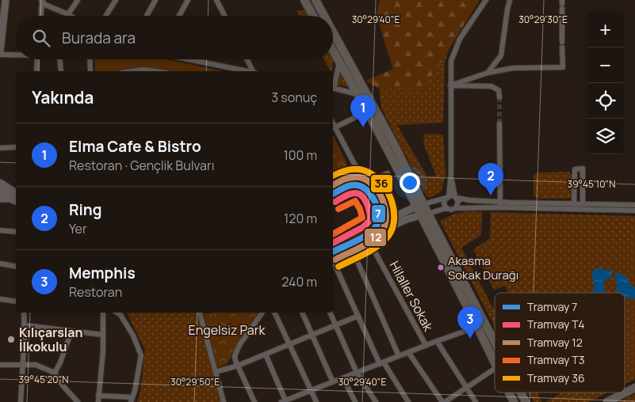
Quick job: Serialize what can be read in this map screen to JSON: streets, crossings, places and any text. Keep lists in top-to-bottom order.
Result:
{
  "streets": {
    "street": ["Hilaller Sokak"]
  },
  "parks": ["Engelsiz Park"],
  "places": ["Akasma Sokak Durağı", "Kılıçarslan İlkokulu"],
  "lines": [
    "tram line 36",
    "tram line 12",
    "tram line 7",
    "tram line T4",
    "tram line T3"
  ],
  "legend": [
    "Tramvay 7",
    "Tramvay T4",
    "Tramvay 12",
    "Tramvay T3",
    "Tramvay 36"
  ],
  "page": {
    "map_buttons": ["+", "−"],
    "search": "Burada ara",
    "heading": ["Yakında", "3 sonuç"],
    "pins": ["1", "2", "3"],
    "list": [
      {
        "mark": "1",
        "name": "Elma Cafe & Bistro",
        "note": "Restoran · Gençlik Bulvarı",
        "value": "100 m"
      },
      {
        "mark": "2",
        "name": "Ring",
        "note": "Yer",
        "value": "120 m"
      },
      {
        "mark": "3",
        "name": "Memphis",
        "note": "Restoran",
        "value": "240 m"
      }
    ]
  },
  "coordinates": [
    "30°29'40\"E",
    "30°29'30\"E",
    "39°45'10\"N",
    "39°45'20\"N",
    "30°29'50\"E"
  ]
}
